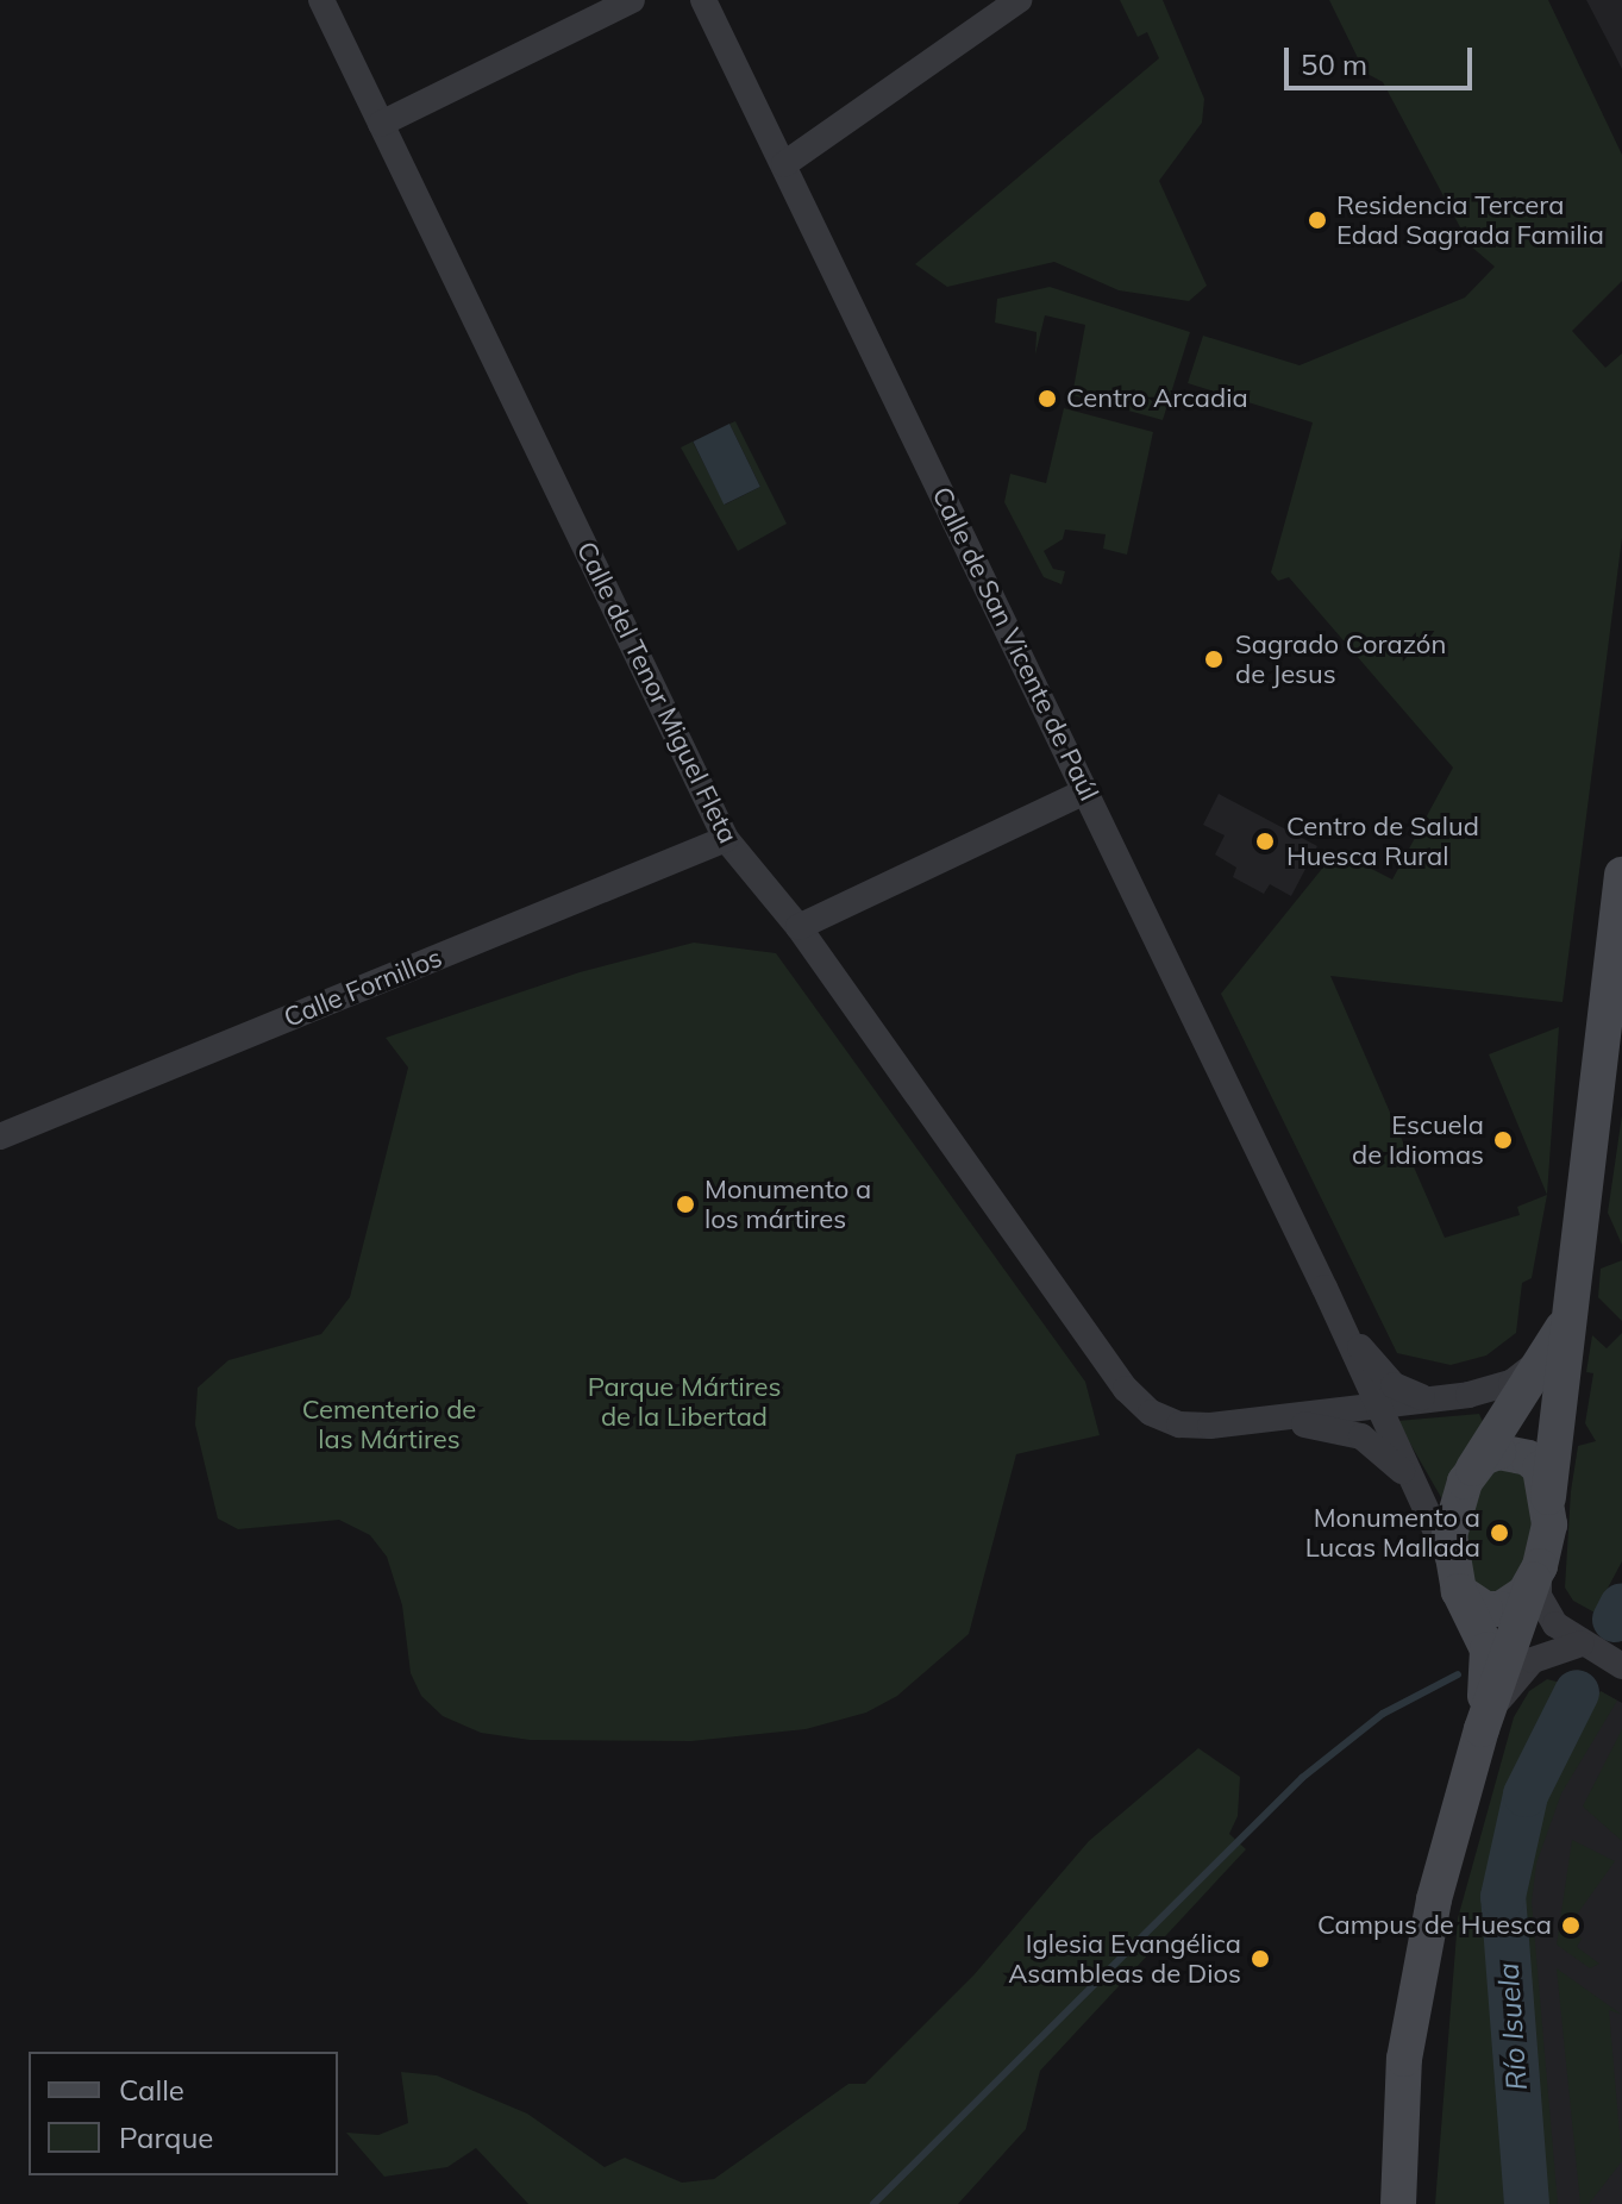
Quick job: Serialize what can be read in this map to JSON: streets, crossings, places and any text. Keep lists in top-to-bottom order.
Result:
{
  "streets": {
    "street": ["Calle de San Vicente de Paúl", "Calle del Tenor Miguel Fleta", "Calle Fornillos"]
  },
  "crossings": [
    ["Calle de San Vicente de Paúl", "Calle del Tenor Miguel Fleta"],
    ["Calle del Tenor Miguel Fleta", "Calle Fornillos"]
  ],
  "water": ["Río Isuela"],
  "parks": ["Parque Mártires de la Libertad", "Cementerio de las Mártires"],
  "places": [
    "Residencia Tercera Edad Sagrada Familia",
    "Centro Arcadia",
    "Sagrado Corazón de Jesus",
    "Centro de Salud Huesca Rural",
    "Escuela de Idiomas",
    "Monumento a los mártires",
    "Monumento a Lucas Mallada",
    "Campus de Huesca",
    "Iglesia Evangélica Asambleas de Dios"
  ],
  "legend": ["Calle", "Parque"],
  "scale_bar": "50 m"
}
